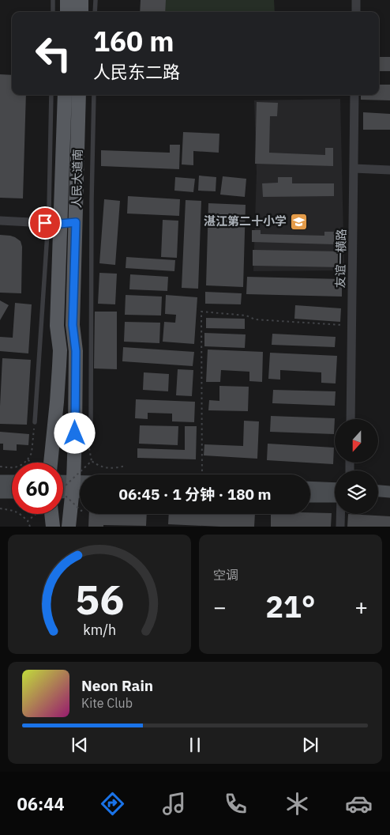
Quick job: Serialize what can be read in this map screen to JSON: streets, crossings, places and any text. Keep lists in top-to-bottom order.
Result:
{
  "streets": {
    "main road": ["人民大道南"],
    "street": ["友谊一横路"]
  },
  "places": {
    "school or university": ["湛江第二十小学"]
  },
  "north": "bottom",
  "page": {
    "turn": ["160 m", "人民东二路"],
    "limit": "60",
    "trip": "06:45 · 1 分钟 · 180 m",
    "tile": "空调",
    "heat": ["−", "21°", "+"],
    "song": ["Neon Rain", "Kite Club"],
    "tabs": "06:44",
    "gauge": ["56", "km/h"]
  }
}
